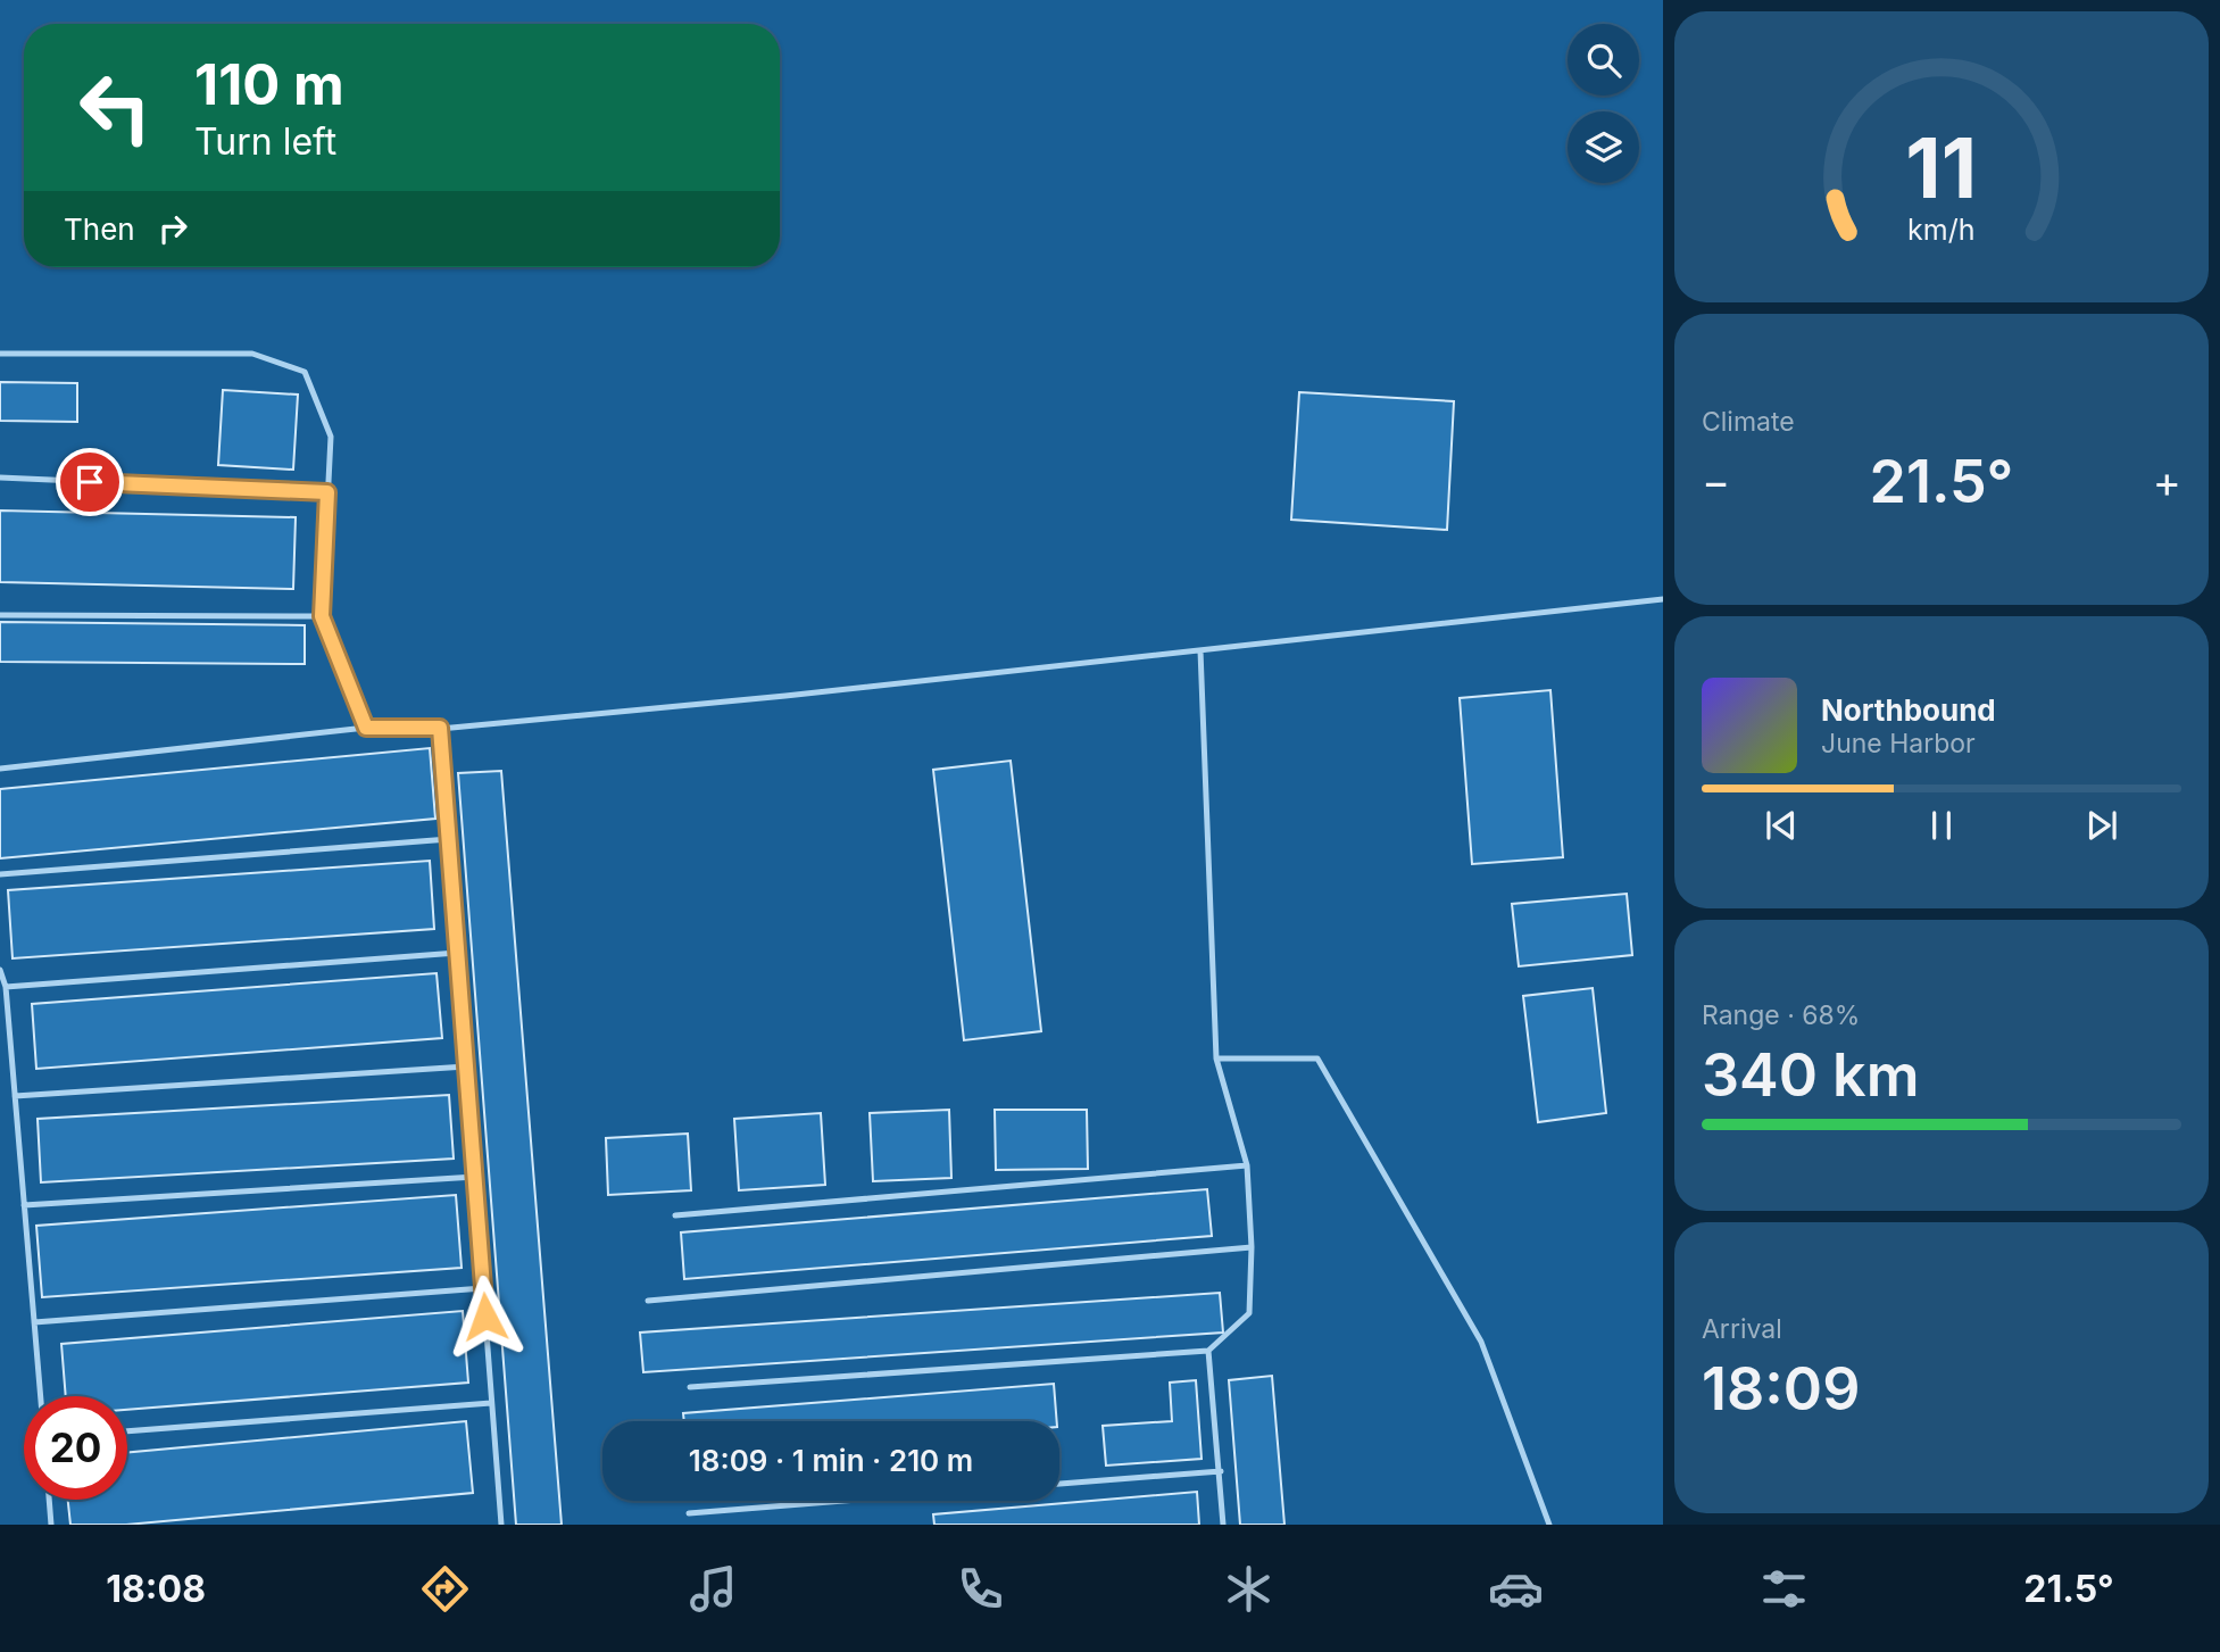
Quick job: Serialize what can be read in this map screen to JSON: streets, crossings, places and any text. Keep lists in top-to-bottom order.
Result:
{
  "page": {
    "turn": ["110 m", "Turn left"],
    "then": "Then",
    "tile": [
      "Climate",
      ["Range · 68%", "340 km"],
      ["Arrival", "18:09"]
    ],
    "heat": ["−", "21.5°", "+"],
    "song": ["Northbound", "June Harbor"],
    "limit": "20",
    "trip": "18:09 · 1 min · 210 m",
    "tabs": ["18:08", "21.5°"],
    "gauge": ["11", "km/h"]
  }
}
